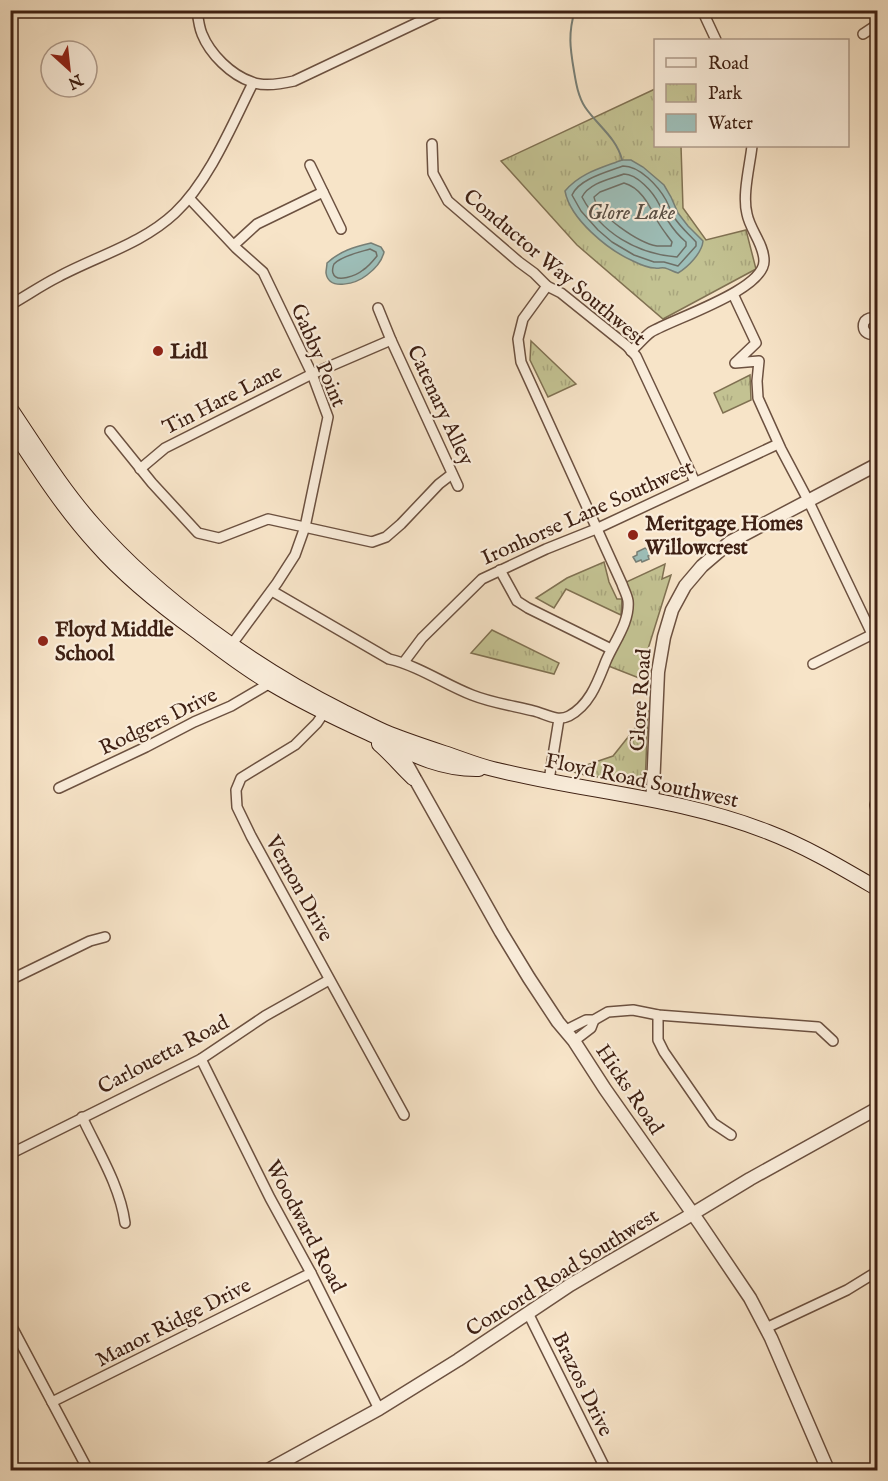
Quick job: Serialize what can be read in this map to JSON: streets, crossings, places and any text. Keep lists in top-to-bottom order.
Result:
{
  "streets": {
    "main road": ["Floyd Road Southwest"],
    "street": [
      "Conductor Way Southwest",
      "Gabby Point",
      "Tin Hare Lane",
      "Catenary Alley",
      "Ironhorse Lane Southwest",
      "Glore Road",
      "Rodgers Drive",
      "Vernon Drive",
      "Carlouetta Road",
      "Hicks Road",
      "Woodward Road",
      "Concord Road Southwest",
      "Manor Ridge Drive",
      "Brazos Drive"
    ]
  },
  "crossings": [
    ["Conductor Way Southwest", "Ironhorse Lane Southwest"],
    ["Gabby Point", "Tin Hare Lane"],
    ["Gabby Point", "Floyd Road Southwest"],
    ["Tin Hare Lane", "Catenary Alley"],
    ["Glore Road", "Floyd Road Southwest"],
    ["Rodgers Drive", "Floyd Road Southwest"],
    ["Floyd Road Southwest", "Vernon Drive"],
    ["Floyd Road Southwest", "Hicks Road"],
    ["Vernon Drive", "Carlouetta Road"],
    ["Carlouetta Road", "Woodward Road"],
    ["Hicks Road", "Concord Road Southwest"],
    ["Woodward Road", "Concord Road Southwest"],
    ["Woodward Road", "Manor Ridge Drive"],
    ["Concord Road Southwest", "Brazos Drive"]
  ],
  "water": ["Glore Lake"],
  "places": ["Lidl", "Meritgage Homes Willowcrest", "Floyd Middle School"],
  "legend": ["Road", "Park", "Water"],
  "north": "bottom right"
}
